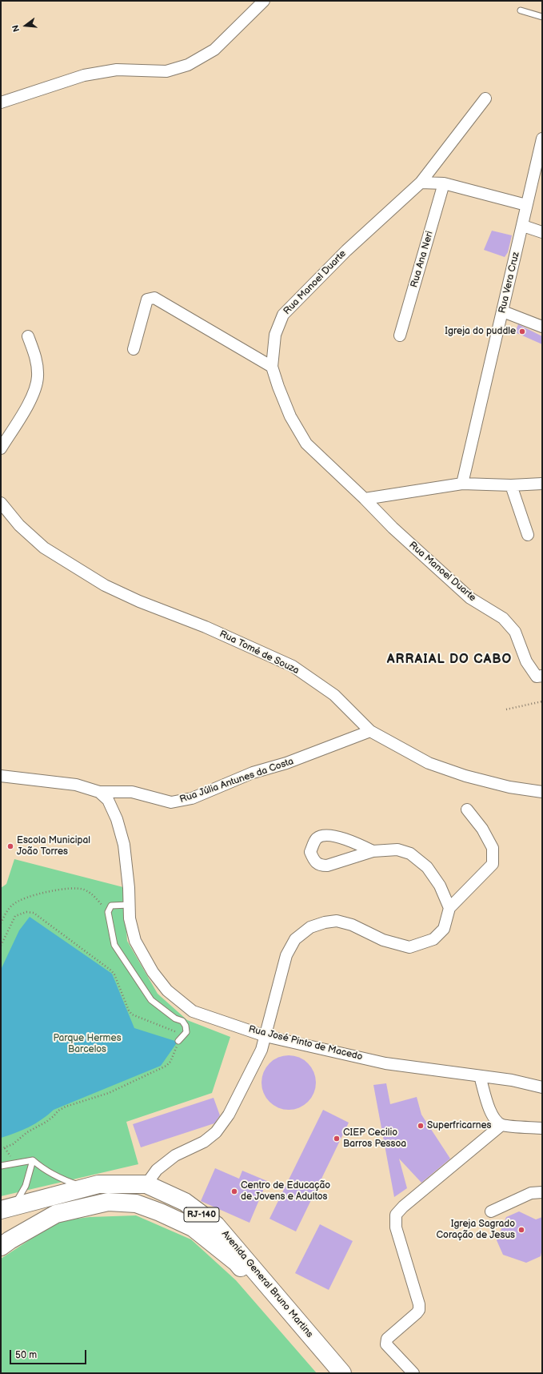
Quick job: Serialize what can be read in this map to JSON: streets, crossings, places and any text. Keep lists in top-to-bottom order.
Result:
{
  "streets": {
    "main road": ["RJ-140", "Avenida General Bruno Martins"],
    "street": [
      "Rua Ana Neri",
      "Rua Manoel Duarte",
      "Rua Vera Cruz",
      "Rua Tomé de Souza",
      "Rua Júlia Antunes da Costa",
      "Rua José Pinto de Macedo"
    ]
  },
  "crossings": [
    ["Rua Tomé de Souza", "Rua Júlia Antunes da Costa"],
    ["Rua Júlia Antunes da Costa", "Rua José Pinto de Macedo"]
  ],
  "districts": ["ARRAIAL DO CABO"],
  "parks": ["Parque Hermes Barcelos"],
  "places": [
    "Igreja do puddle",
    "Escola Municipal João Torres",
    "Superfricarnes",
    "CIEP Cecilio Barros Pessoa",
    "Centro de Educação de Jovens e Adultos",
    "Igreja Sagrado Coração de Jesus"
  ],
  "scale_bar": "50 m",
  "north": "left"
}
